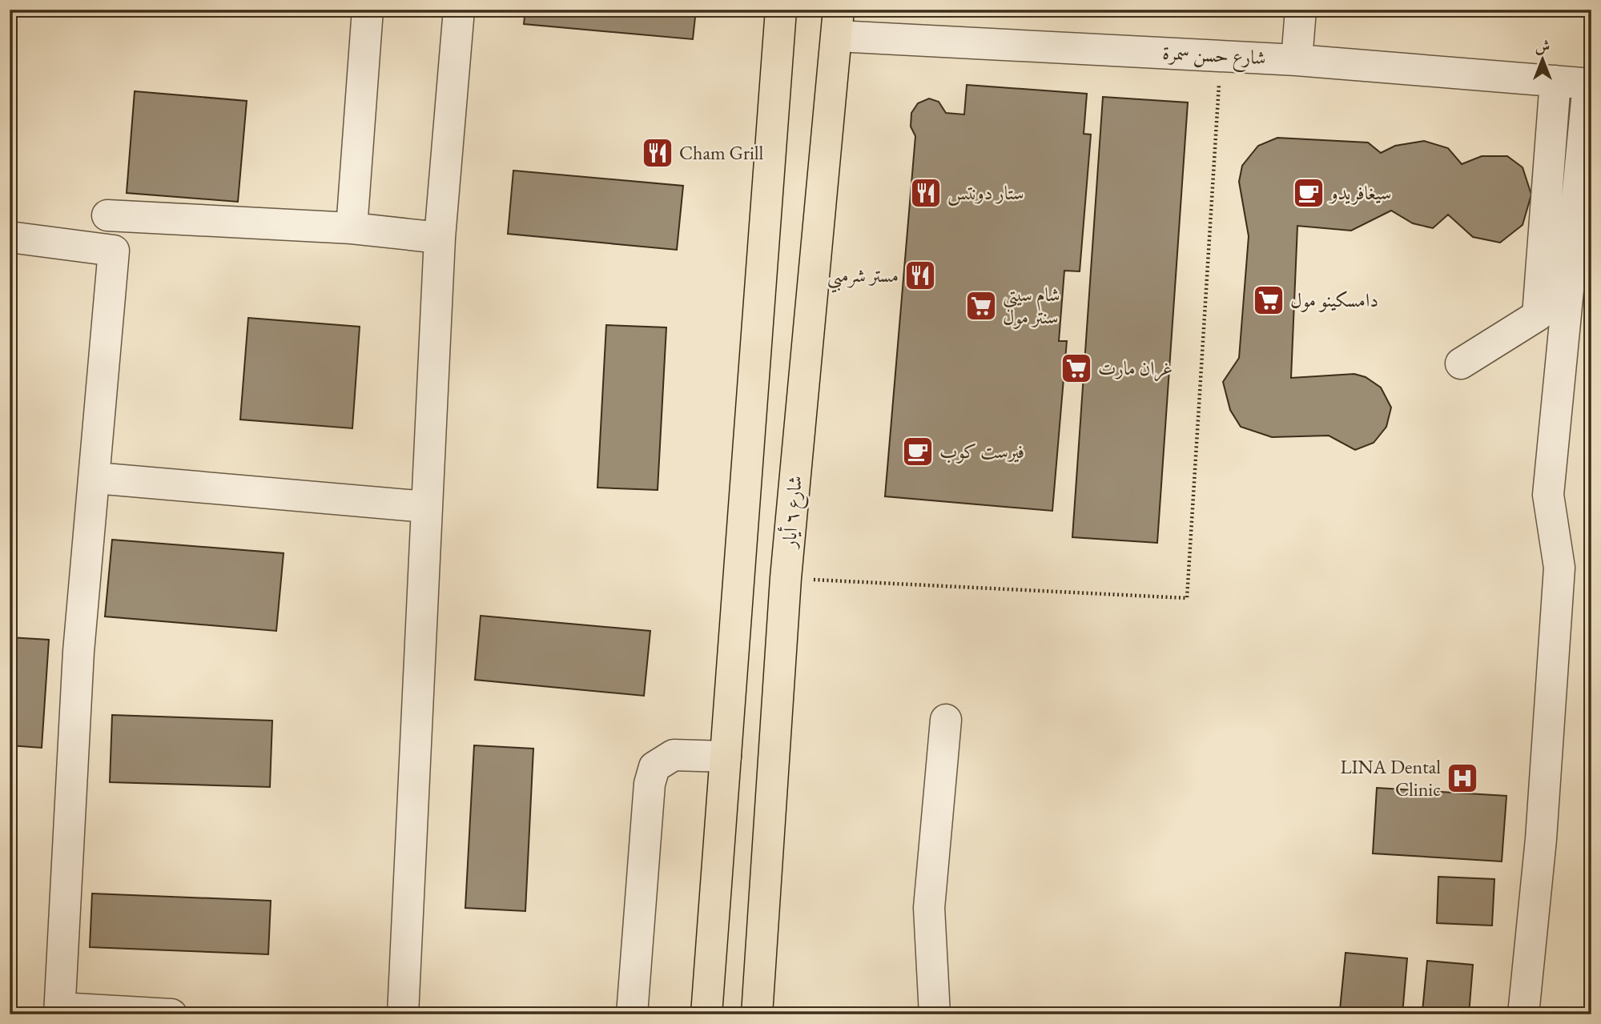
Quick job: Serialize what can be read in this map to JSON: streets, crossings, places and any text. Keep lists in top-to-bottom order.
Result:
{
  "streets": {
    "main road": ["شارع ٦ أيار"],
    "street": ["شارع حسن سمرة"]
  },
  "crossings": [
    ["شارع حسن سمرة", "شارع ٦ أيار"]
  ],
  "places": {
    "restaurant": ["Cham Grill", "ستار دونتس", "مستر شرمبي"],
    "cafe": ["سيغافريدو", "فيرست كوب"],
    "supermarket": ["دامسكينو مول", "شام سيتي سنتر مول", "غران مارت"],
    "hospital": ["LINA Dental Clinic"]
  },
  "north": "top"
}
